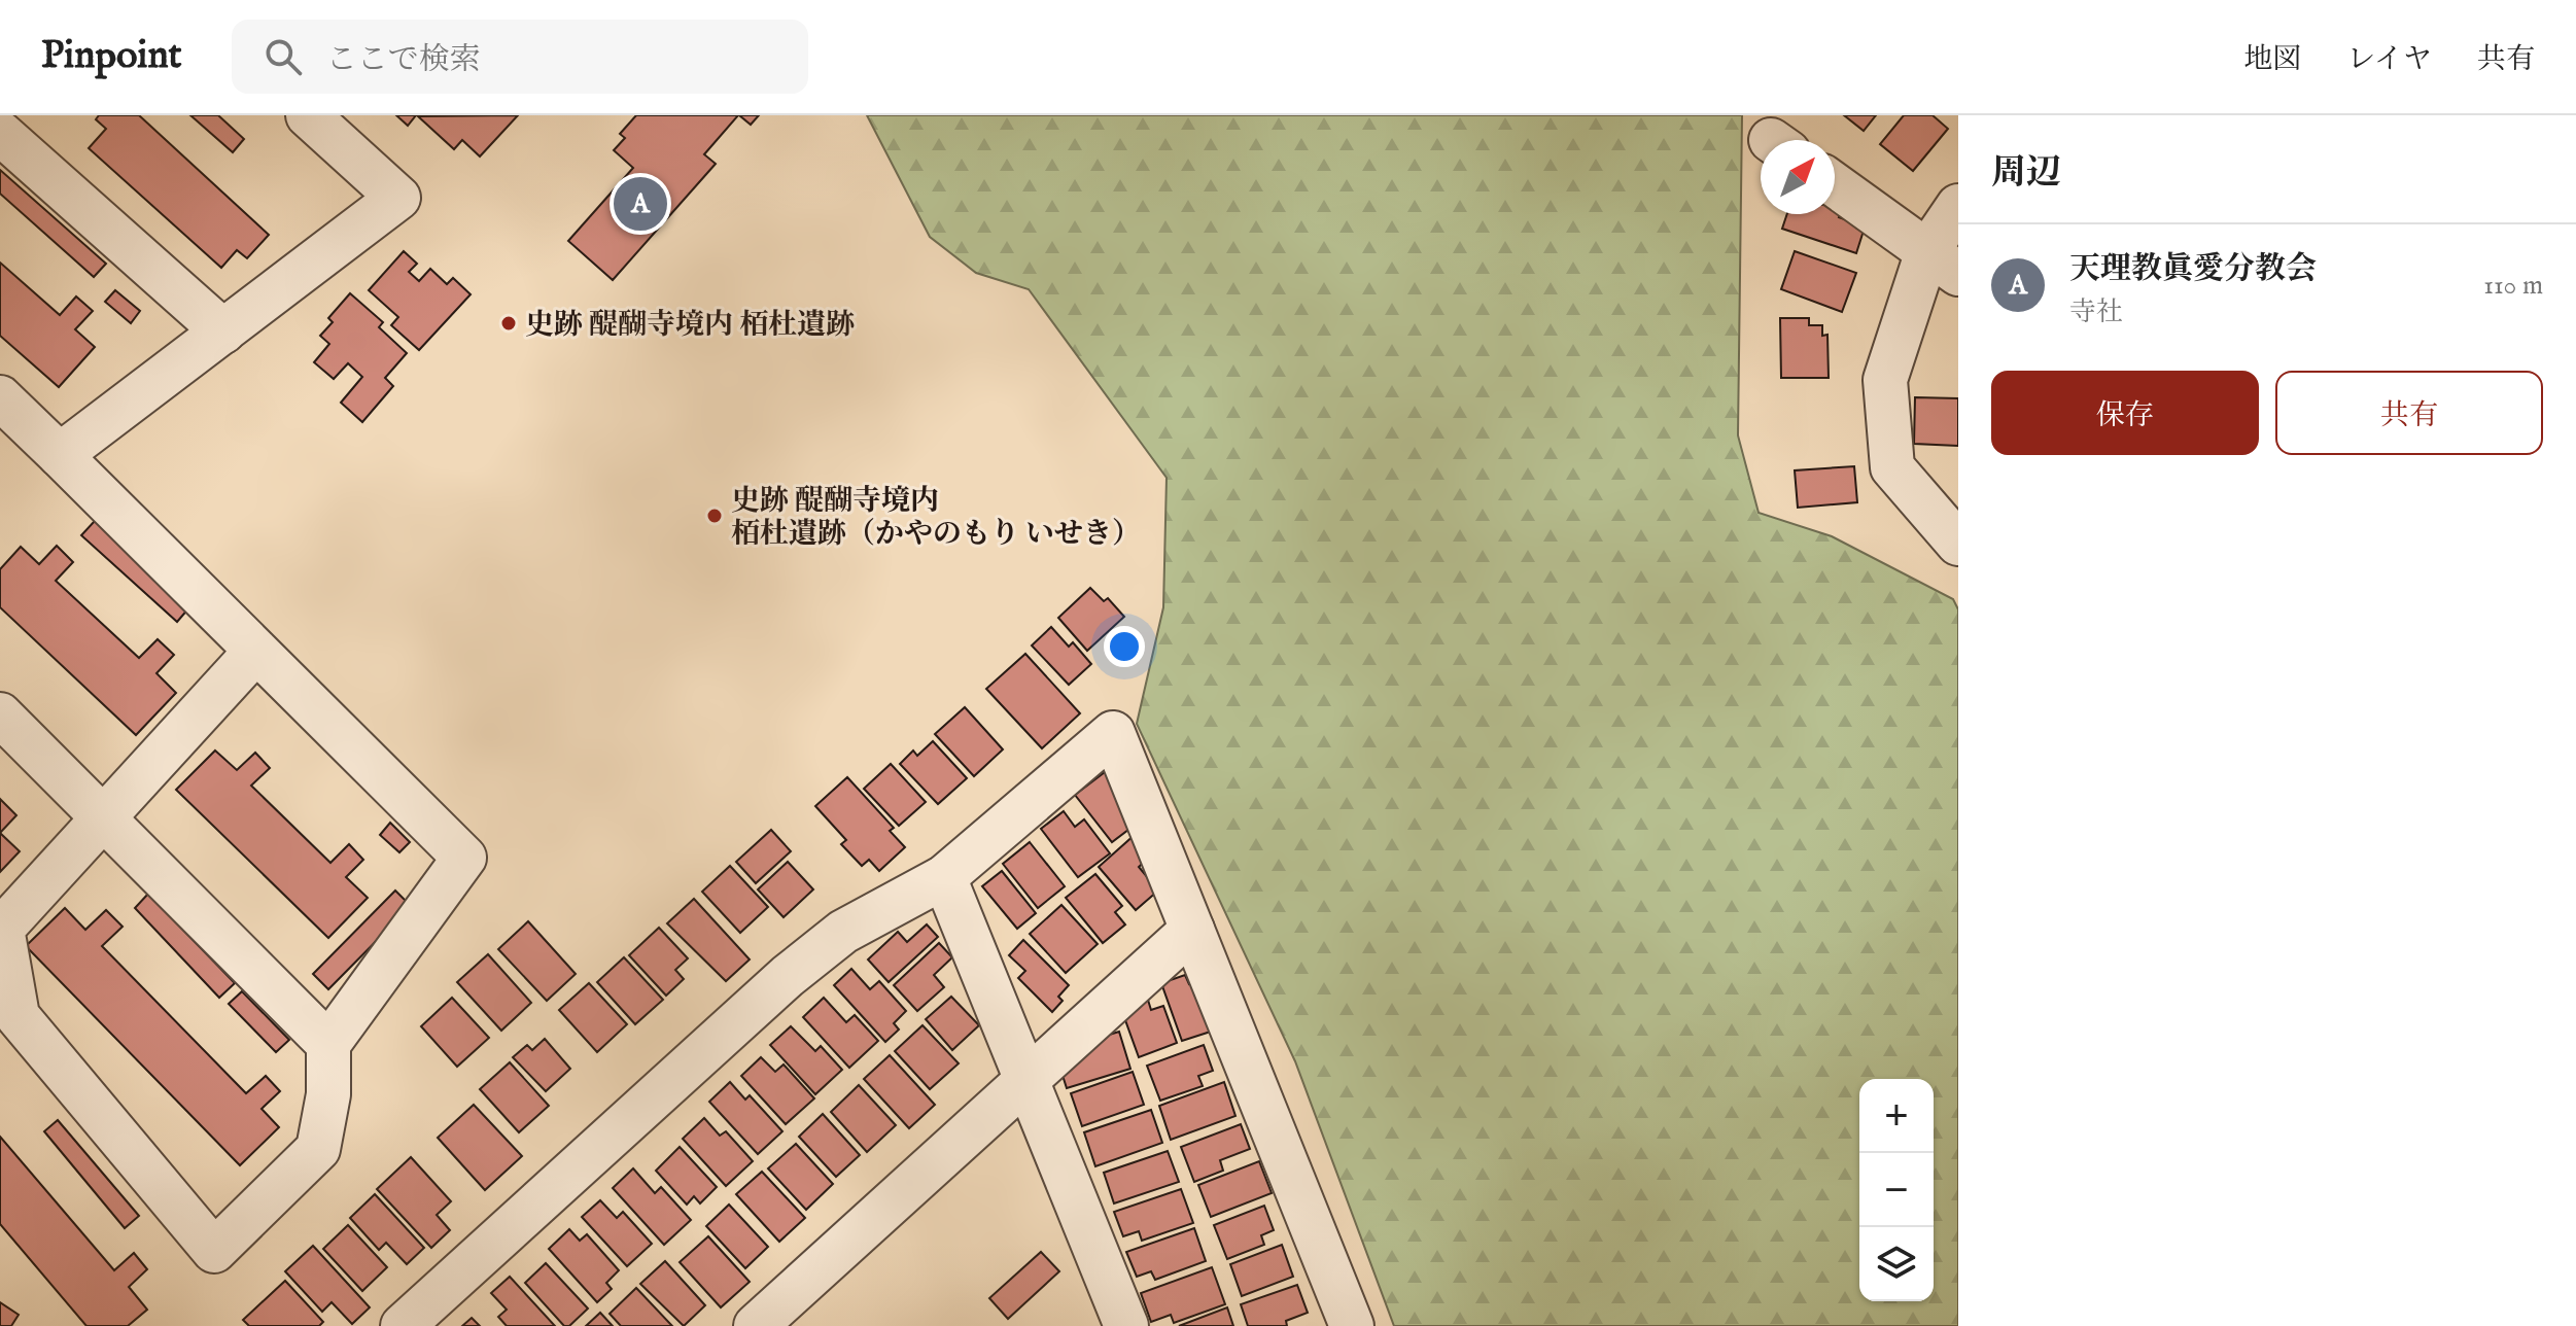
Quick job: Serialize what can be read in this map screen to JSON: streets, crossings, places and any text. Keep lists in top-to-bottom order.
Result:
{
  "places": ["史跡 醍醐寺境内 栢杜遺跡", "史跡 醍醐寺境内 栢杜遺跡（かやのもり いせき）"],
  "north": "top right",
  "page": {
    "header": "Pinpoint",
    "search": "ここで検索",
    "nav": ["地図", "レイヤ", "共有"],
    "heading": "周辺",
    "pins": "A",
    "list": [
      {
        "mark": "A",
        "name": "天理教眞愛分教会",
        "note": "寺社",
        "value": "110 m"
      }
    ],
    "buttons": ["保存", "共有"],
    "map_buttons": ["+", "−"]
  }
}
